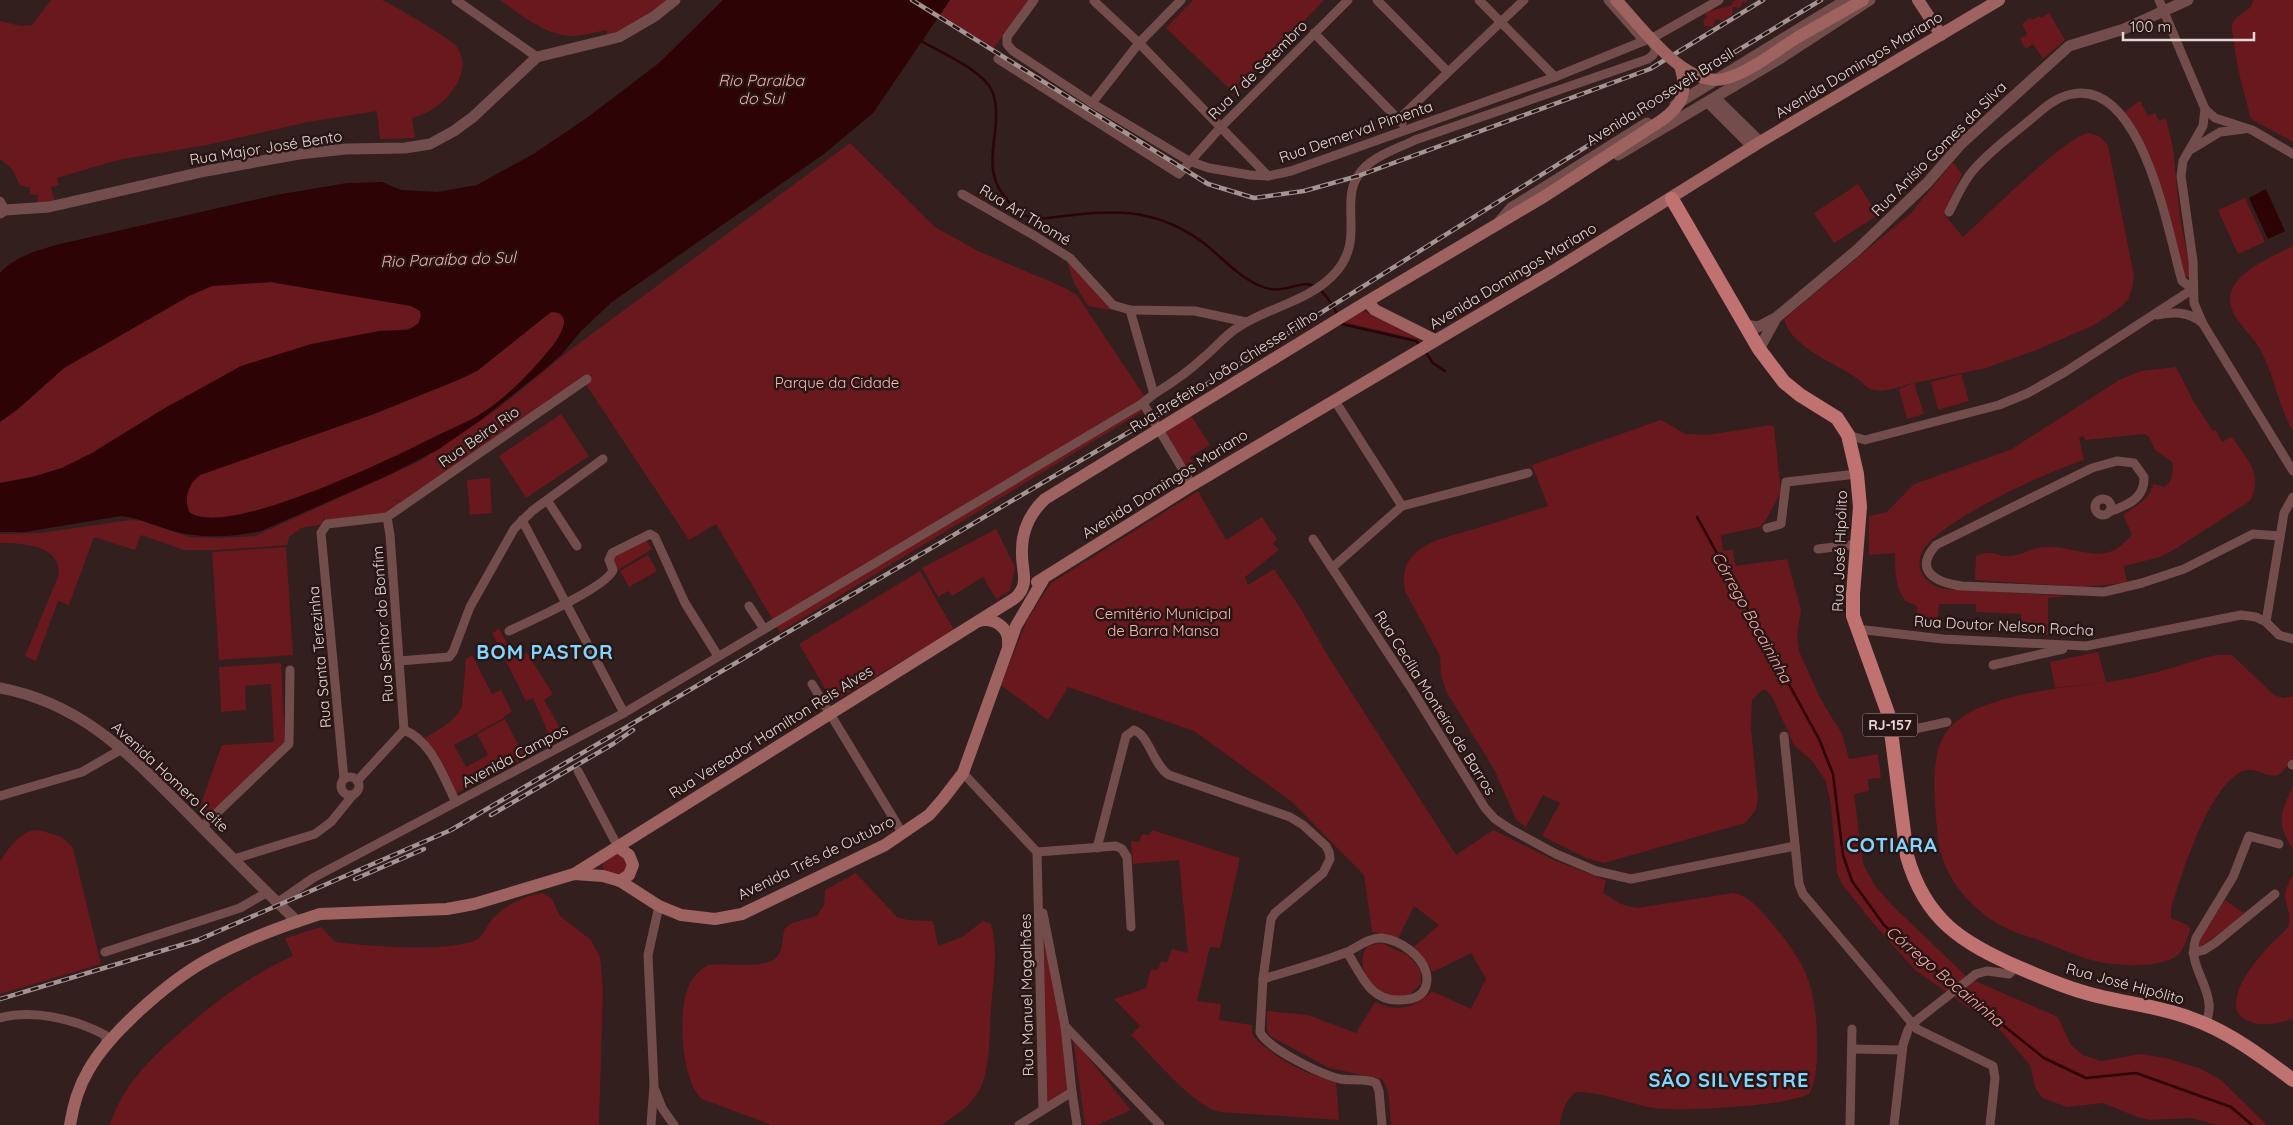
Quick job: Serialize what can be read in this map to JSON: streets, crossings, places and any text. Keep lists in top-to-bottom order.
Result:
{
  "streets": {
    "main road": [
      "Avenida Domingos Mariano",
      "Rua Prefeito João Chiesse Filho",
      "Rua José Hipólito",
      "RJ-157",
      "Rua Vereador Hamilton Reis Alves",
      "Avenida Três de Outubro"
    ],
    "street": [
      "Rua 7 de Setembro",
      "Avenida Roosevelt Brasil",
      "Rua Demerval Pimenta",
      "Rua Major José Bento",
      "Rua Anísio Gomes da Silva",
      "Rua Ari Thomé",
      "Rua Beira Rio",
      "Rua Senhor do Bonfim",
      "Rua Doutor Nelson Rocha",
      "Rua Santa Terezinha",
      "Rua Cecília Monteiro de Barros",
      "Avenida Campos",
      "Avenida Homero Leite",
      "Rua Manuel Magalhães"
    ]
  },
  "crossings": [
    ["Avenida Domingos Mariano", "Rua José Hipólito"],
    ["Avenida Domingos Mariano", "Avenida Três de Outubro"],
    ["Rua 7 de Setembro", "Rua Demerval Pimenta"],
    ["Avenida Roosevelt Brasil", "Rua Prefeito João Chiesse Filho"],
    ["Rua Anísio Gomes da Silva", "Rua José Hipólito"],
    ["Rua Beira Rio", "Rua Senhor do Bonfim"],
    ["Rua Beira Rio", "Rua Santa Terezinha"],
    ["Rua José Hipólito", "Rua Doutor Nelson Rocha"],
    ["Rua Senhor do Bonfim", "Rua Santa Terezinha"],
    ["Rua Vereador Hamilton Reis Alves", "Avenida Três de Outubro"],
    ["Avenida Campos", "Avenida Homero Leite"],
    ["Avenida Homero Leite", "Avenida Três de Outubro"]
  ],
  "districts": ["BOM PASTOR", "COTIARA", "SÃO SILVESTRE"],
  "water": ["Rio Paraiba do Sul", "Rio Paraíba do Sul", "Córrego Bocaininha"],
  "parks": ["Parque da Cidade", "Cemitério Municipal de Barra Mansa"],
  "scale_bar": "100 m"
}
